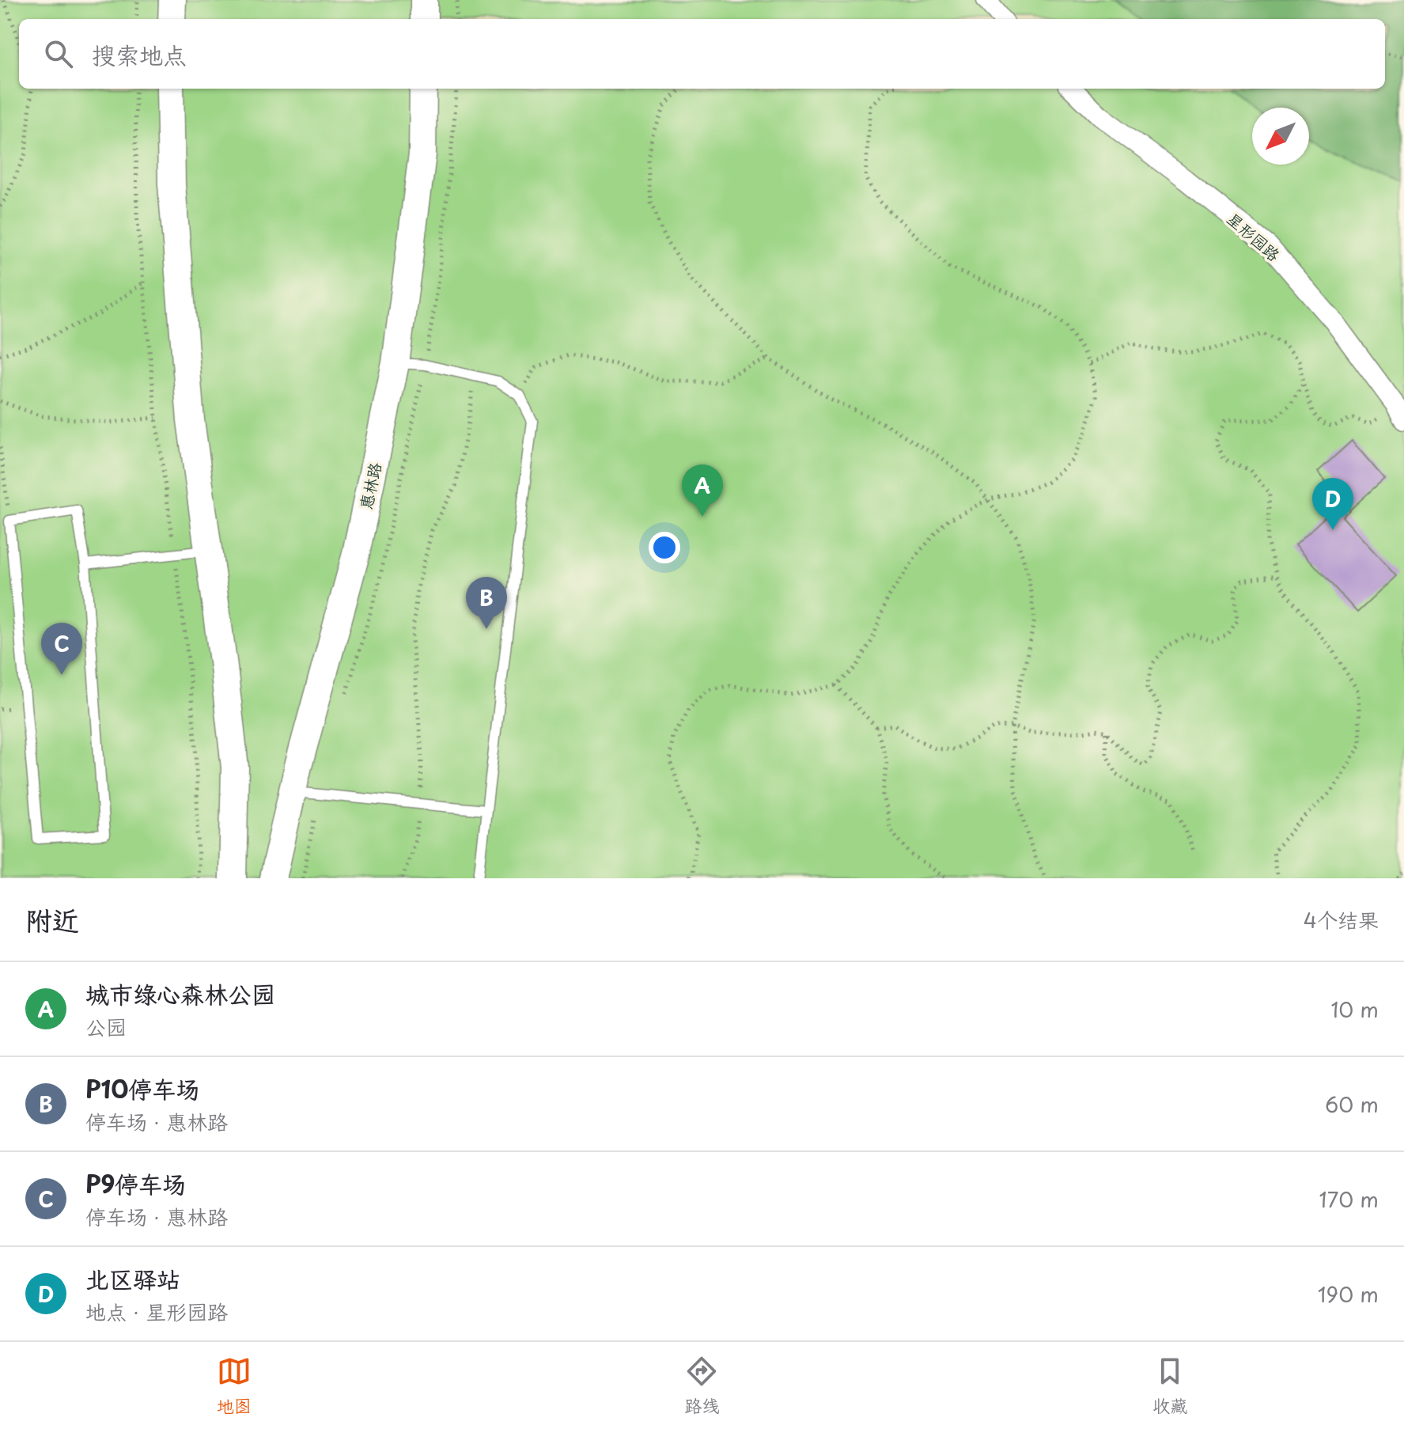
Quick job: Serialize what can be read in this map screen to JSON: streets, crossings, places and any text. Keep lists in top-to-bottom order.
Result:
{
  "streets": {
    "main road": ["惠林路"],
    "street": ["星形园路"]
  },
  "north": "bottom left",
  "page": {
    "search": "搜索地点",
    "pins": [
      "A",
      "D",
      "B",
      "C"
    ],
    "heading": ["附近", "4个结果"],
    "list": [
      {
        "mark": "A",
        "name": "城市绿心森林公园",
        "note": "公园",
        "value": "10 m"
      },
      {
        "mark": "B",
        "name": "P10停车场",
        "note": "停车场 · 惠林路",
        "value": "60 m"
      },
      {
        "mark": "C",
        "name": "P9停车场",
        "note": "停车场 · 惠林路",
        "value": "170 m"
      },
      {
        "mark": "D",
        "name": "北区驿站",
        "note": "地点 · 星形园路",
        "value": "190 m"
      }
    ],
    "nav": ["地图", "路线", "收藏"]
  }
}
